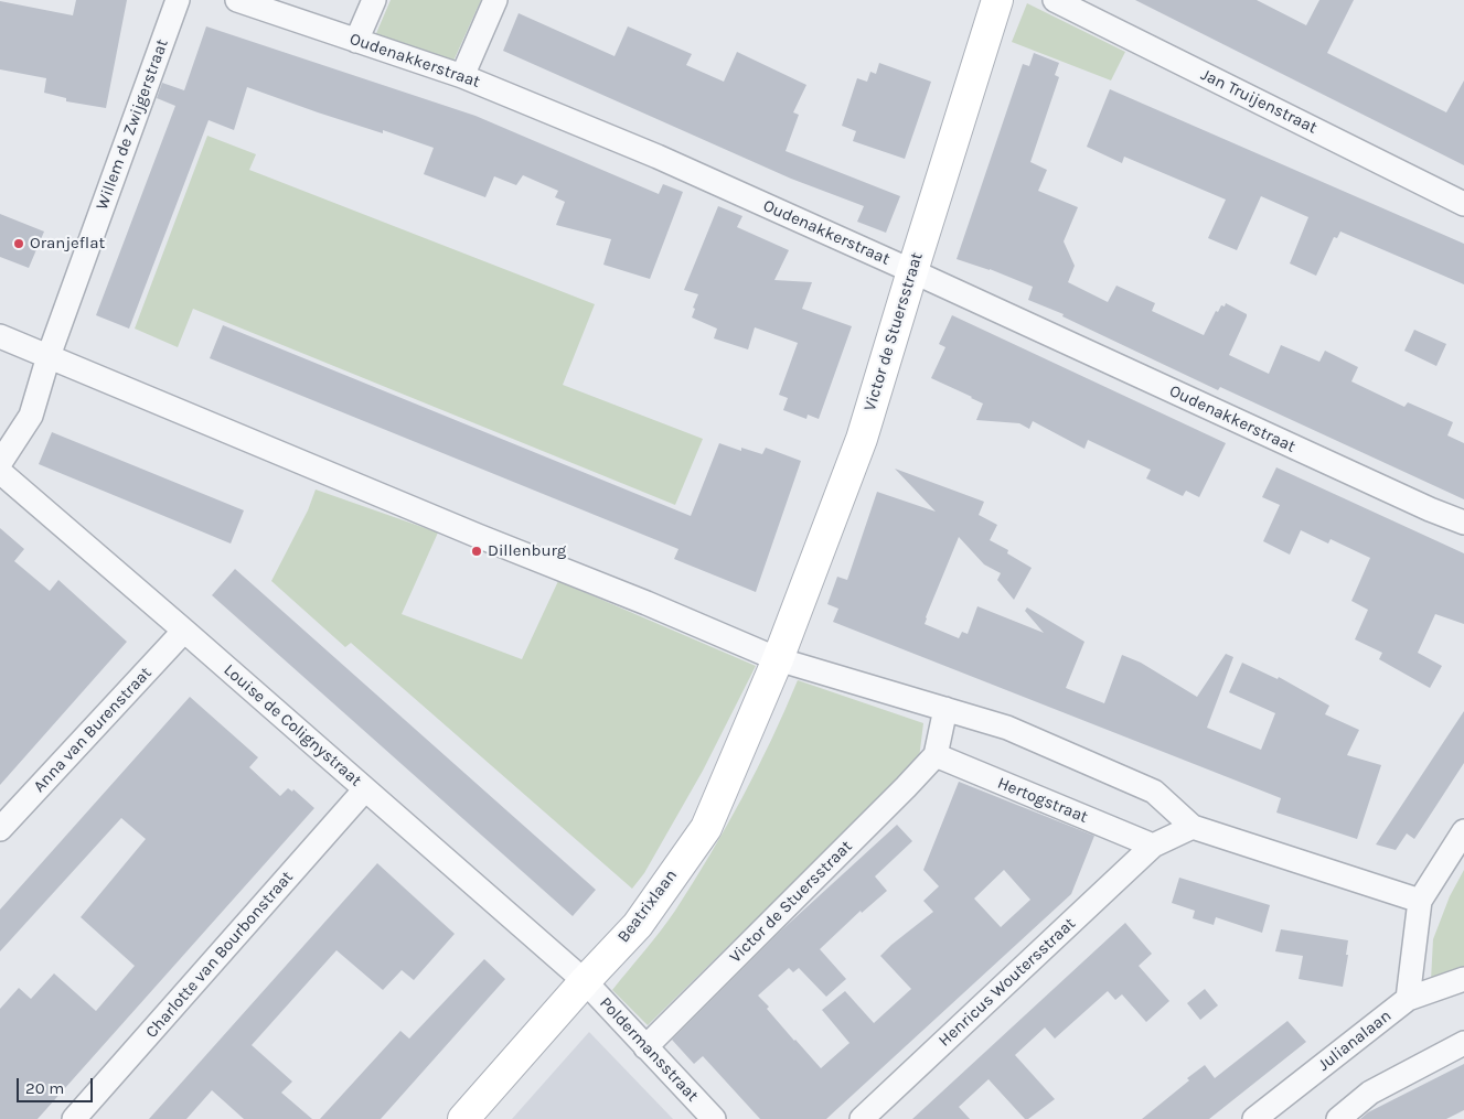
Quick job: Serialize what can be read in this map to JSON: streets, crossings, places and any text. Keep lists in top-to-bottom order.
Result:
{
  "streets": {
    "street": [
      "Oudenakkerstraat",
      "Jan Truijenstraat",
      "Willem de Zwijgerstraat",
      "Victor de Stuersstraat",
      "Louise de Colignystraat",
      "Anna van Burenstraat",
      "Hertogstraat",
      "Beatrixlaan",
      "Charlotte van Bourbonstraat",
      "Henricus Woutersstraat",
      "Julianalaan",
      "Poldermansstraat"
    ]
  },
  "crossings": [
    ["Oudenakkerstraat", "Victor de Stuersstraat"],
    ["Victor de Stuersstraat", "Hertogstraat"],
    ["Victor de Stuersstraat", "Beatrixlaan"],
    ["Victor de Stuersstraat", "Poldermansstraat"],
    ["Louise de Colignystraat", "Anna van Burenstraat"],
    ["Louise de Colignystraat", "Beatrixlaan"],
    ["Louise de Colignystraat", "Charlotte van Bourbonstraat"],
    ["Louise de Colignystraat", "Poldermansstraat"],
    ["Hertogstraat", "Henricus Woutersstraat"],
    ["Beatrixlaan", "Poldermansstraat"]
  ],
  "places": ["Oranjeflat", "Dillenburg"],
  "scale_bar": "20 m"
}
